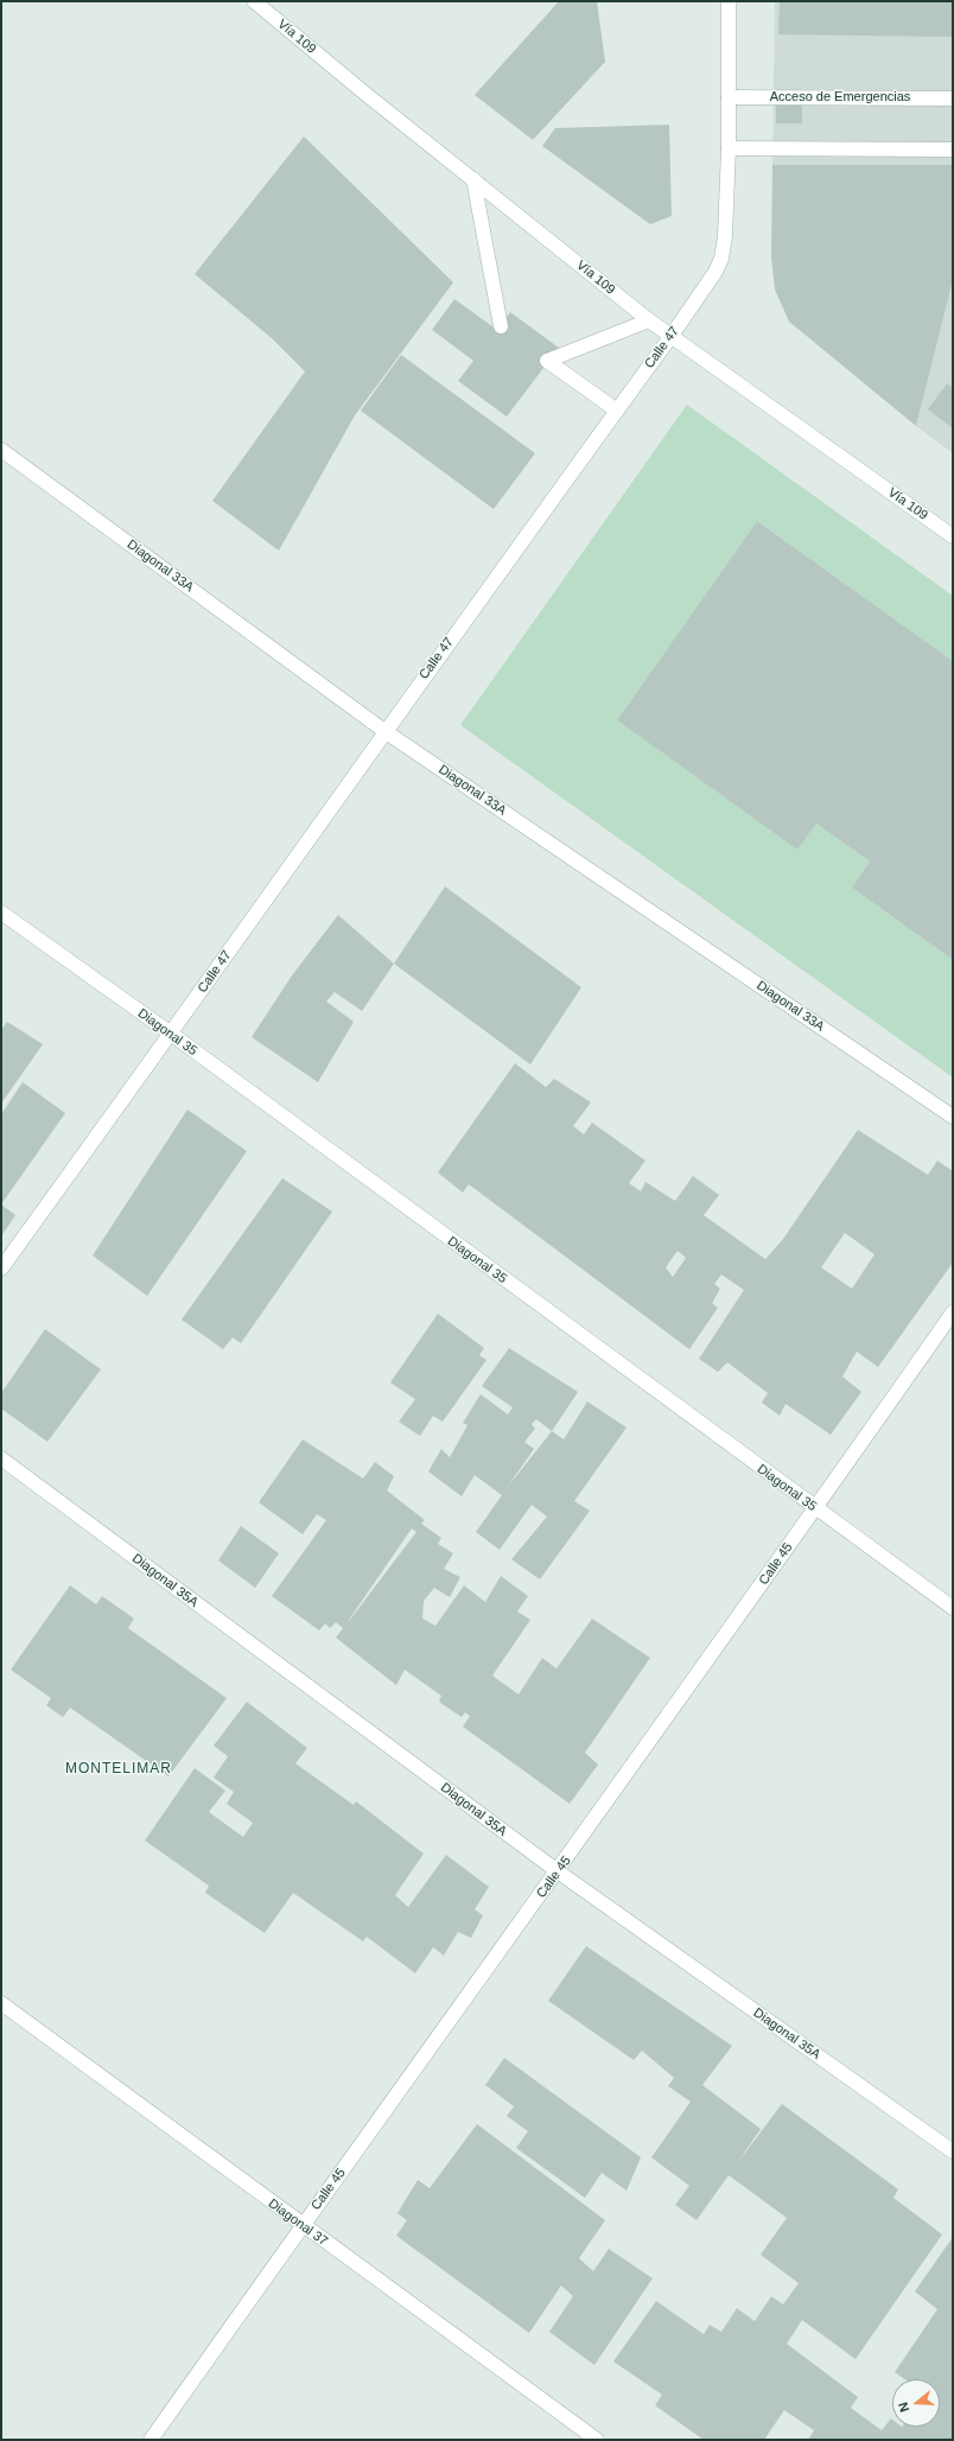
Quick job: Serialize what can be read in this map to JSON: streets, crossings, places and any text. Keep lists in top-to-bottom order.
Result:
{
  "streets": {
    "street": [
      "Vía 109",
      "Acceso de Emergencias",
      "Calle 47",
      "Diagonal 33A",
      "Diagonal 35",
      "Calle 45",
      "Diagonal 35A",
      "Diagonal 37"
    ]
  },
  "crossings": [
    ["Vía 109", "Calle 47"],
    ["Acceso de Emergencias", "Calle 47"],
    ["Calle 47", "Diagonal 33A"],
    ["Calle 47", "Diagonal 35"],
    ["Diagonal 35", "Calle 45"],
    ["Calle 45", "Diagonal 35A"],
    ["Calle 45", "Diagonal 37"]
  ],
  "districts": ["MONTELIMAR"],
  "north": "left"
}
